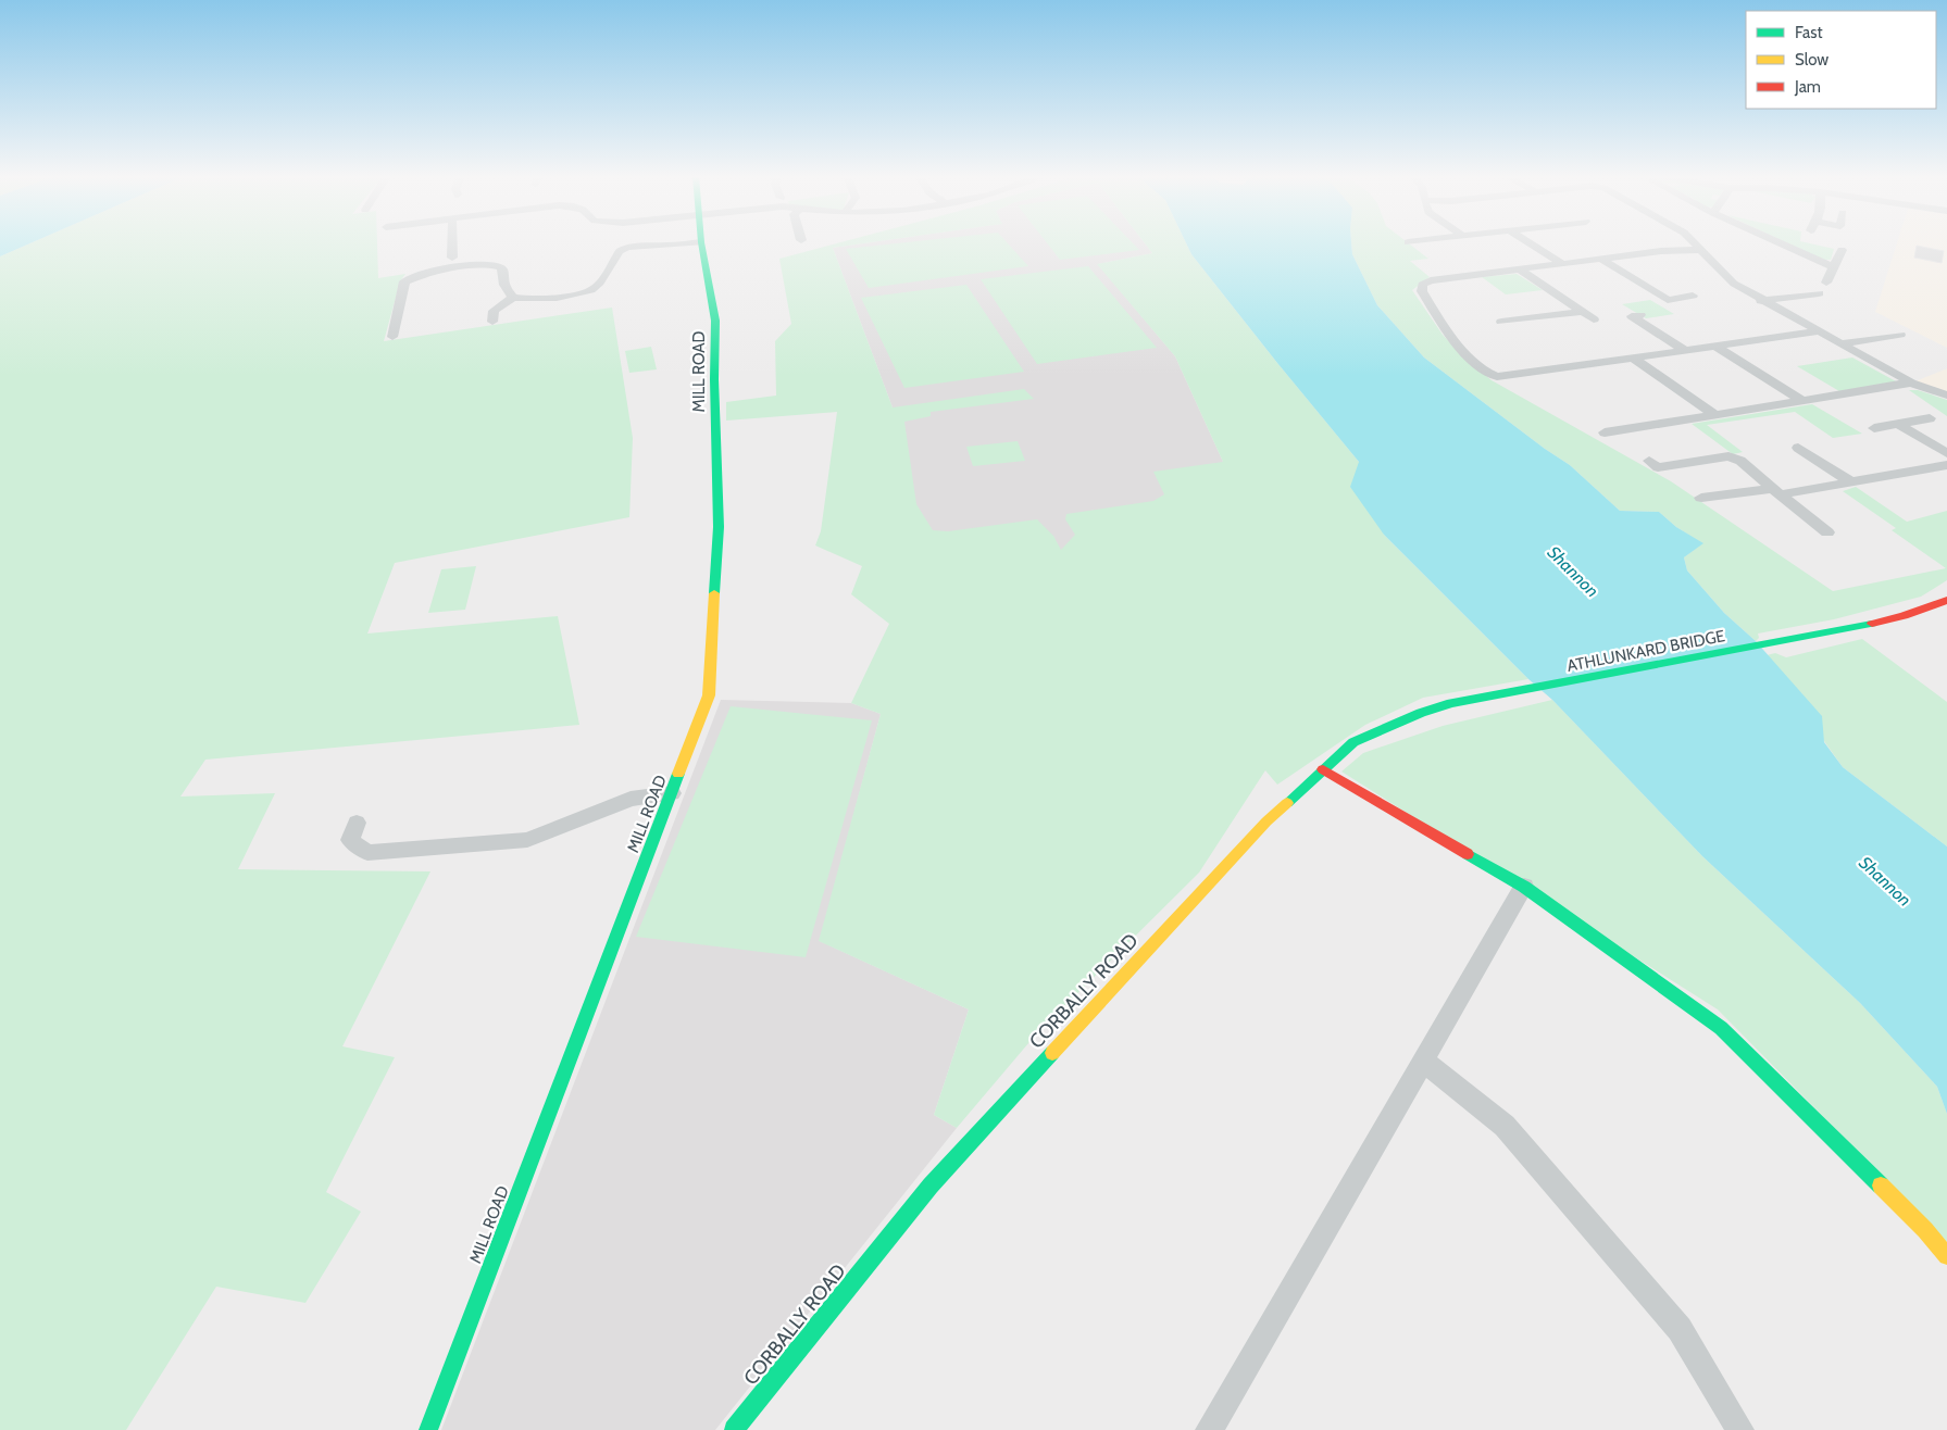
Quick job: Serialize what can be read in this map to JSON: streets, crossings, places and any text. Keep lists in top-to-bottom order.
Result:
{
  "streets": {
    "street": ["MILL ROAD", "ATHLUNKARD BRIDGE", "CORBALLY ROAD"]
  },
  "crossings": [
    ["ATHLUNKARD BRIDGE", "CORBALLY ROAD"]
  ],
  "water": ["Shannon"],
  "legend": ["Fast", "Slow", "Jam"]
}
